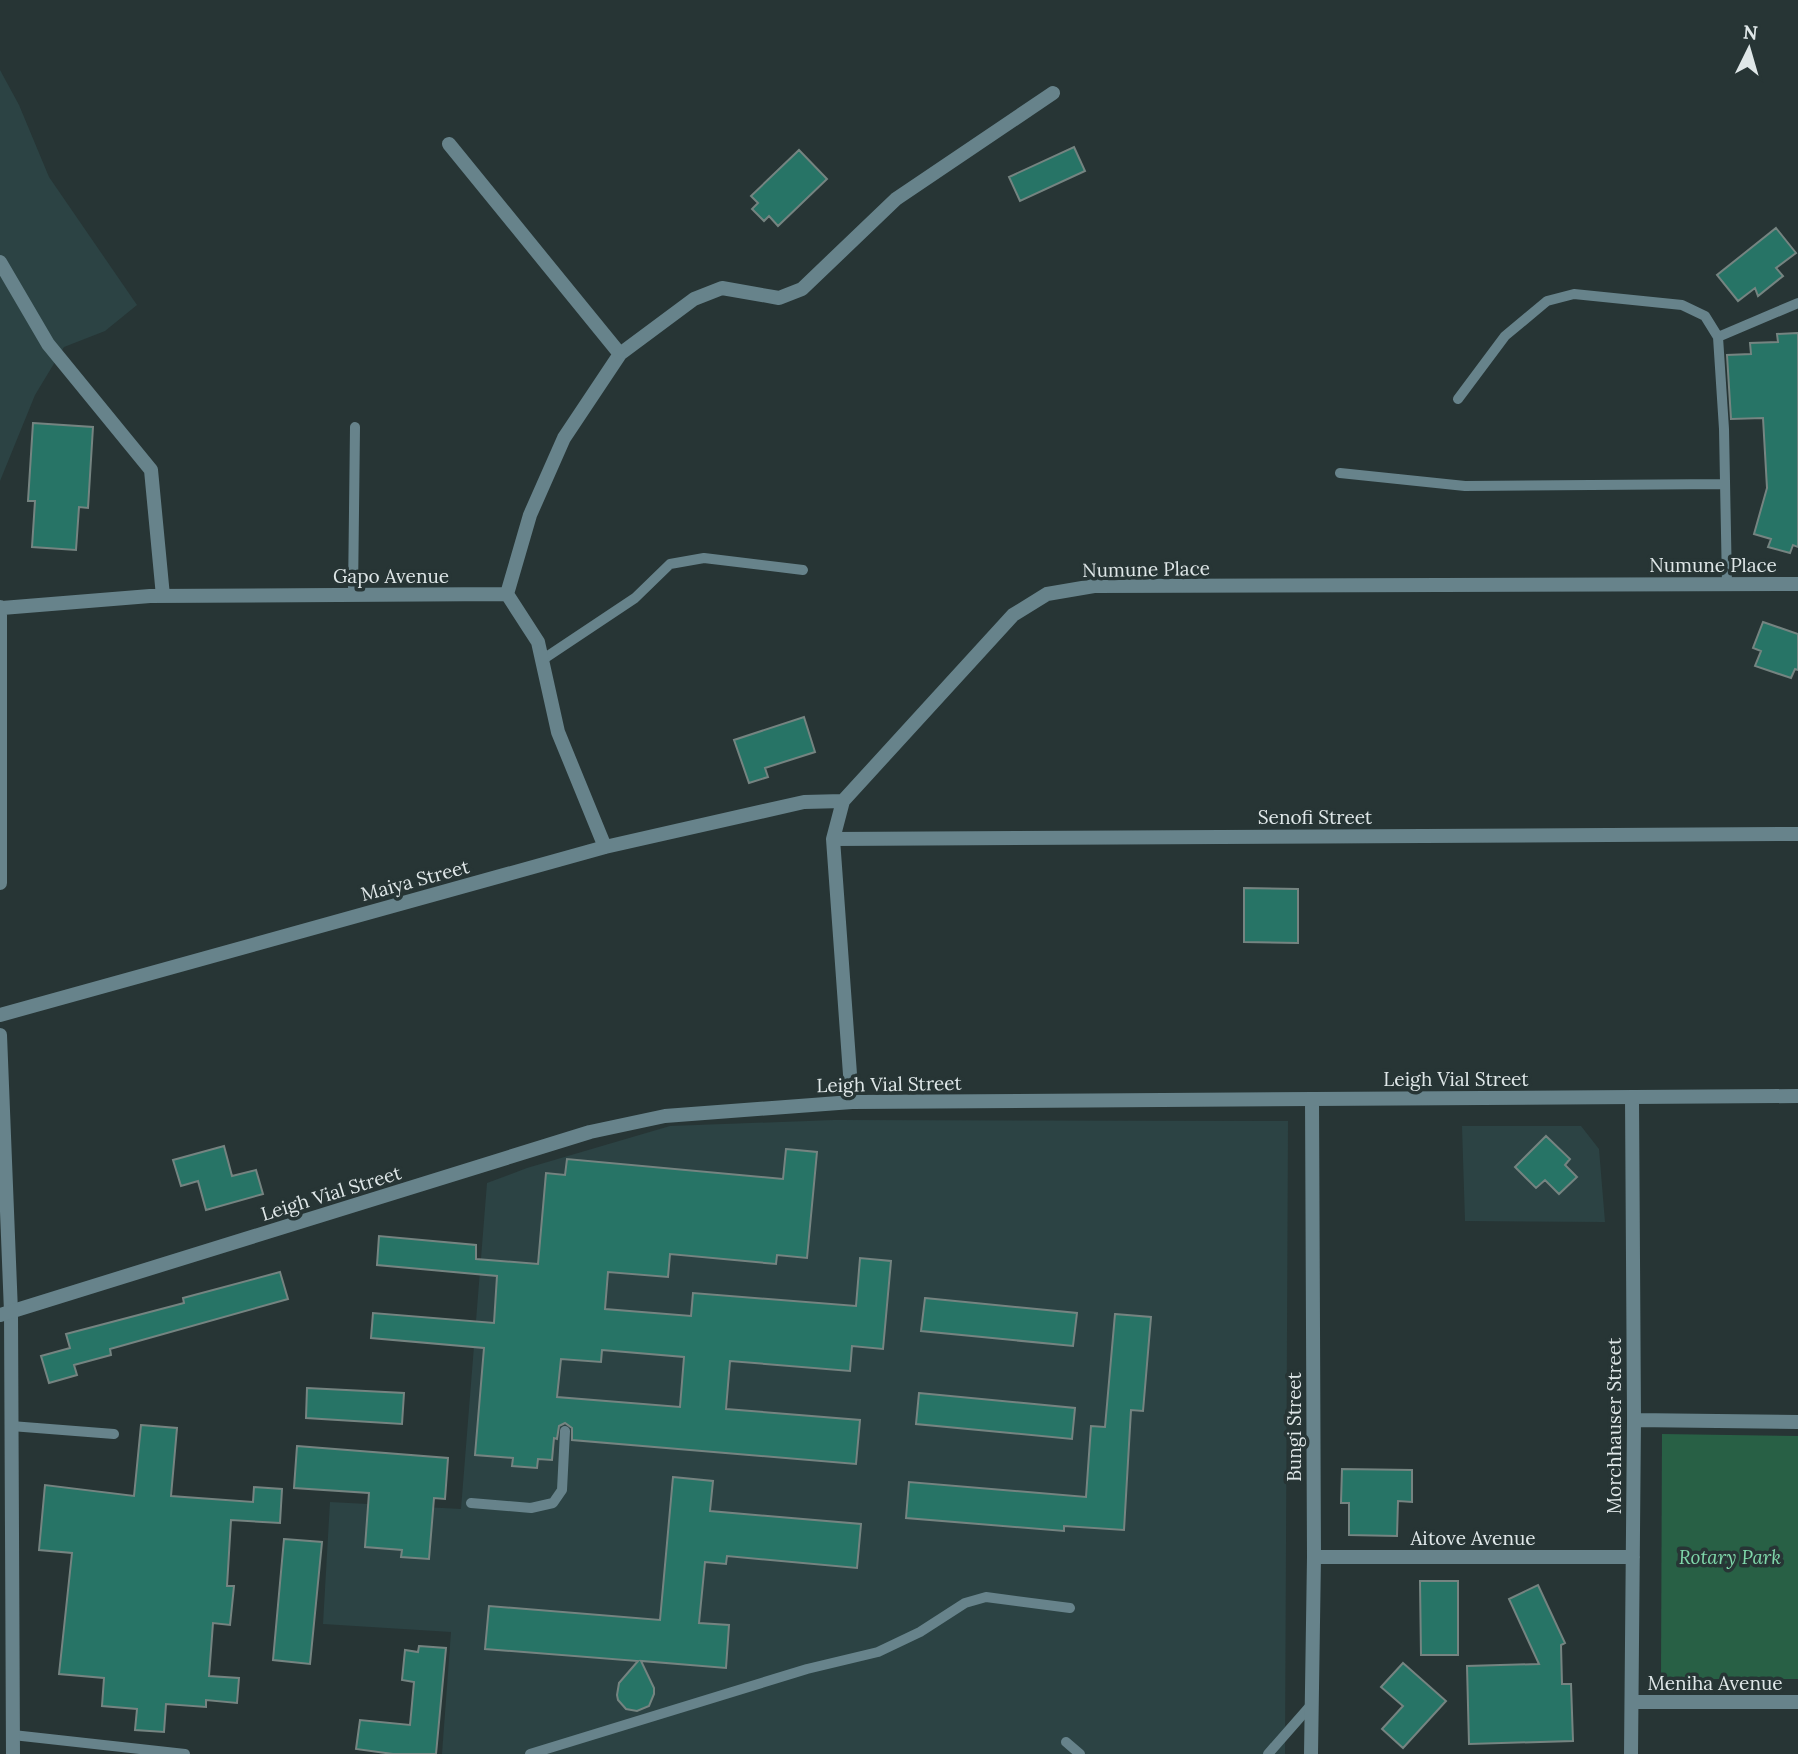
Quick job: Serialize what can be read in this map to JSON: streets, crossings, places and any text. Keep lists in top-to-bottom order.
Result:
{
  "streets": {
    "street": [
      "Numune Place",
      "Gapo Avenue",
      "Senofi Street",
      "Maiya Street",
      "Leigh Vial Street",
      "Morchhauser Street",
      "Bungi Street",
      "Aitove Avenue",
      "Meniha Avenue"
    ]
  },
  "crossings": [
    ["Numune Place", "Senofi Street"],
    ["Numune Place", "Maiya Street"],
    ["Numune Place", "Leigh Vial Street"],
    ["Leigh Vial Street", "Morchhauser Street"],
    ["Leigh Vial Street", "Bungi Street"],
    ["Morchhauser Street", "Aitove Avenue"],
    ["Morchhauser Street", "Meniha Avenue"],
    ["Bungi Street", "Aitove Avenue"]
  ],
  "parks": ["Rotary Park"],
  "north": "top"
}
